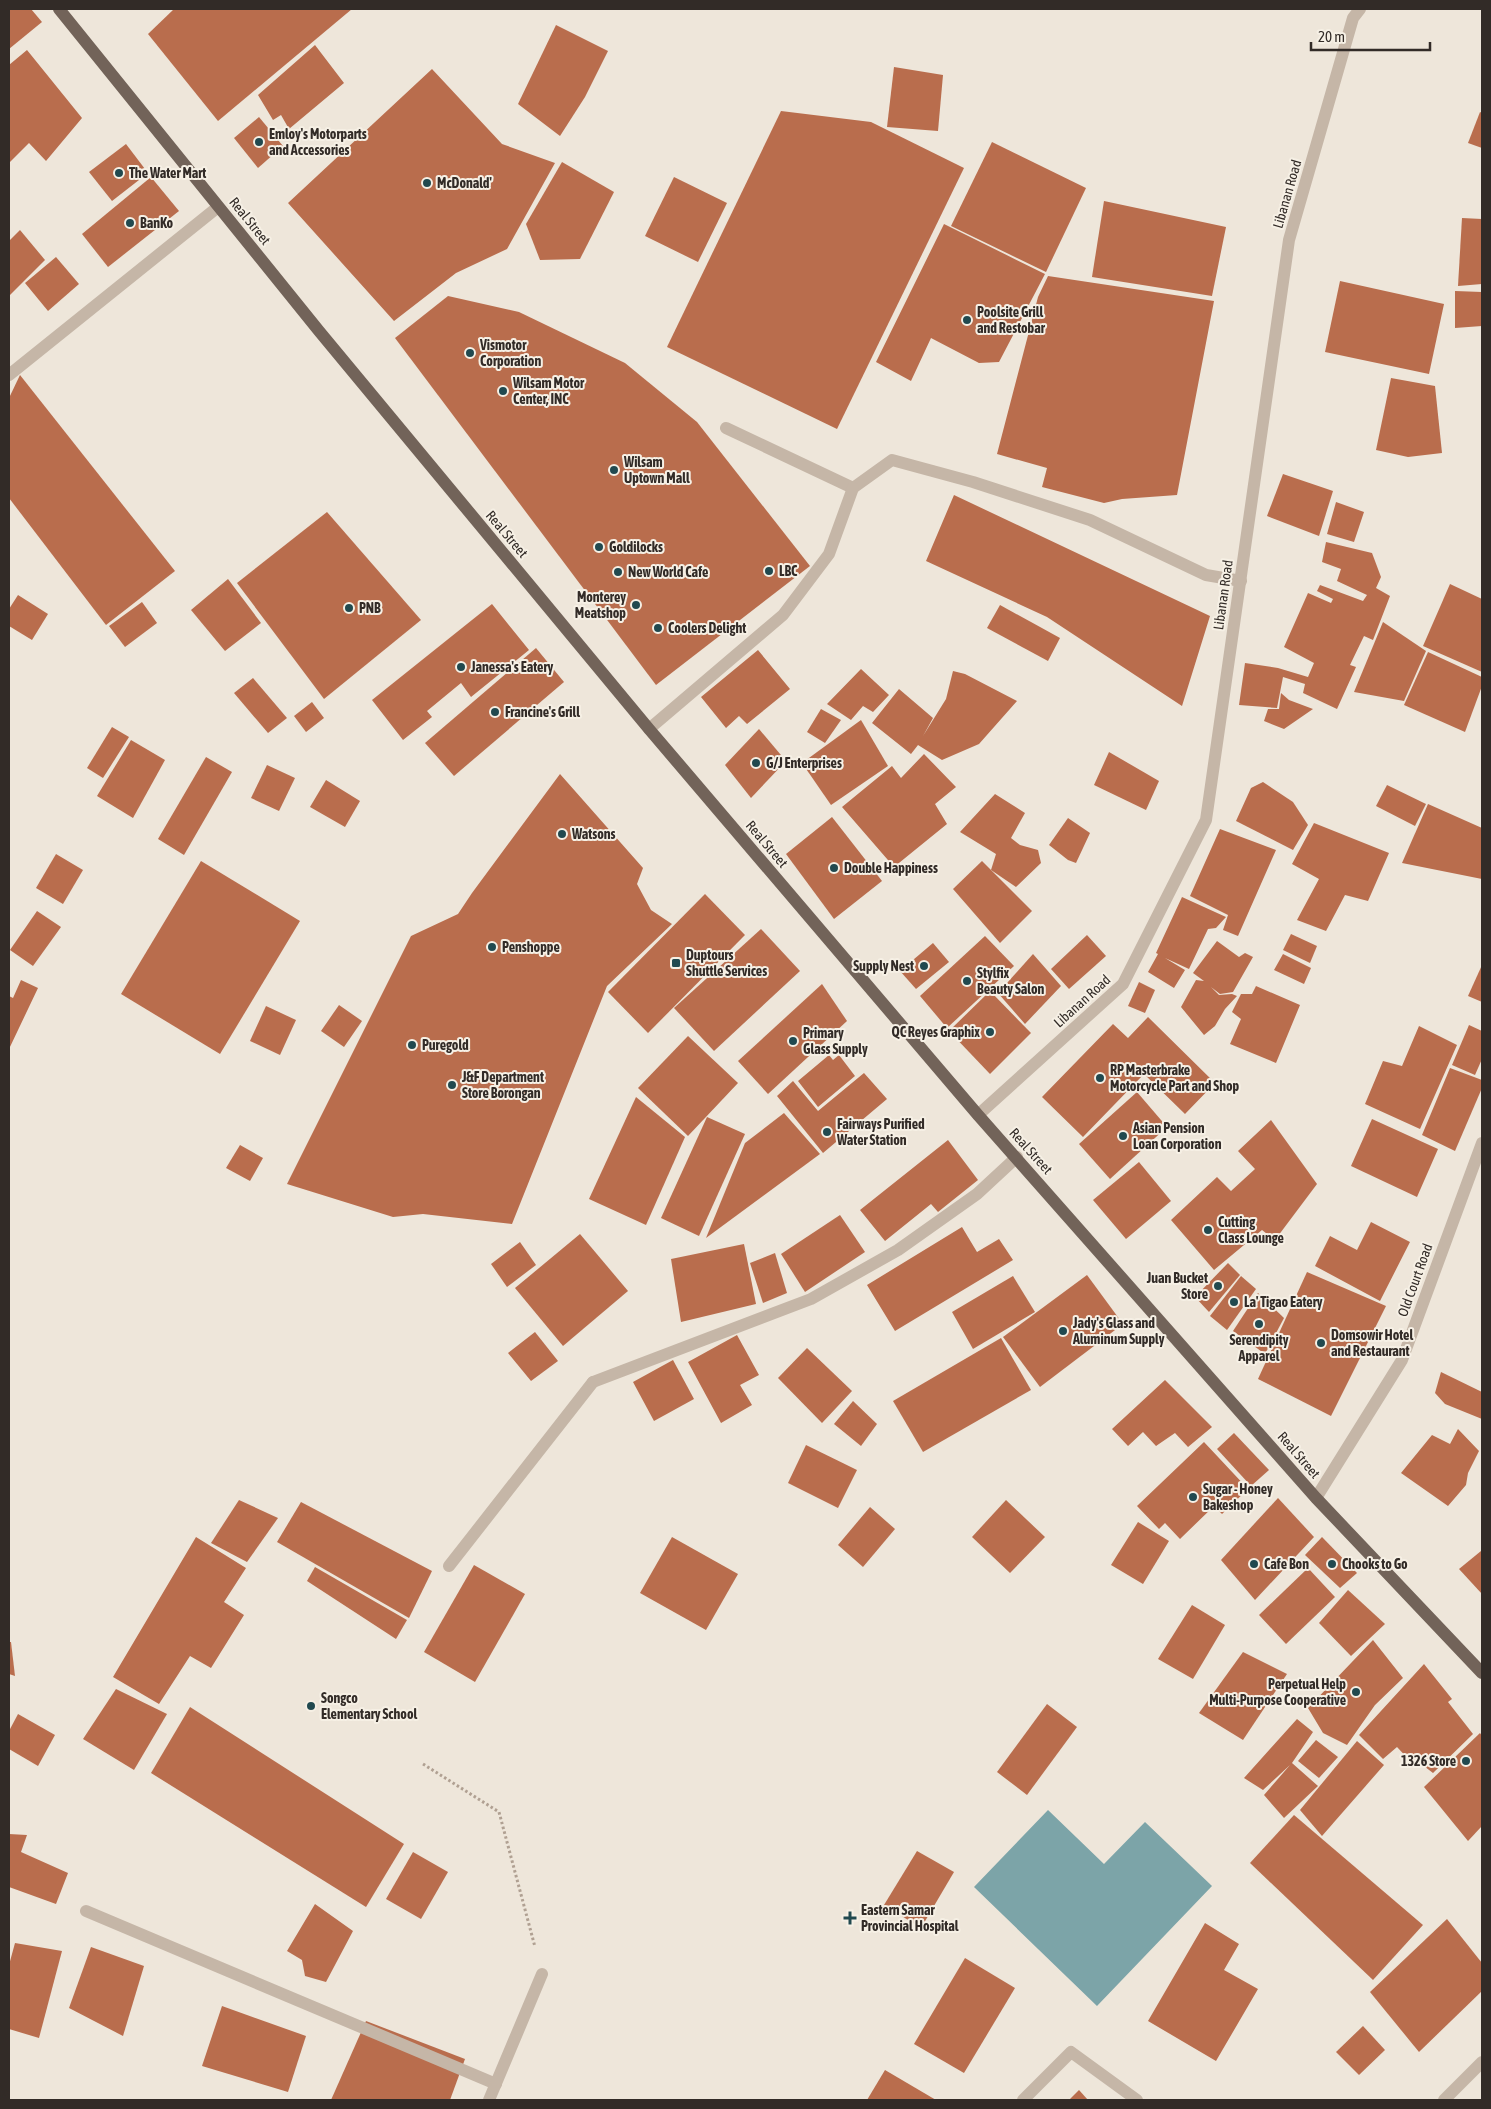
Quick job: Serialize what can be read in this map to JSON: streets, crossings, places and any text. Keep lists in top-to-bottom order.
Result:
{
  "streets": {
    "main road": ["Real Street"],
    "street": ["Libanan Road", "Old Court Road"]
  },
  "crossings": [
    ["Libanan Road", "Real Street"],
    ["Real Street", "Old Court Road"]
  ],
  "places": {
    "other": [
      "Emloy's Motorparts and Accessories",
      "The Water Mart",
      "McDonald'",
      "BanKo",
      "Poolsite Grill and Restobar",
      "Vismotor Corporation",
      "Wilsam Motor Center, INC",
      "Wilsam Uptown Mall",
      "Goldilocks",
      "LBC",
      "New World Cafe",
      "Monterey Meatshop",
      "PNB",
      "Coolers Delight",
      "Janessa's Eatery",
      "Francine's Grill",
      "G/J Enterprises",
      "Watsons",
      "Double Happiness",
      "Penshoppe",
      "Supply Nest",
      "Stylfix Beauty Salon",
      "QC Reyes Graphix",
      "Primary Glass Supply",
      "Puregold",
      "RP Masterbrake Motorcycle Part and Shop",
      "J&F Department Store Borongan",
      "Fairways Purified Water Station",
      "Asian Pension Loan Corporation",
      "Cutting Class Lounge",
      "Juan Bucket Store",
      "La' Tigao Eatery",
      "Serendipity Apparel",
      "Jady's Glass and Aluminum Supply",
      "Domsowir Hotel and Restaurant",
      "Sugar - Honey Bakeshop",
      "Cafe Bon",
      "Chooks to Go",
      "Perpetual Help Multi-Purpose Cooperative",
      "Songco Elementary School",
      "1326 Store"
    ],
    "transit": ["Duptours Shuttle Services"],
    "health": ["Eastern Samar Provincial Hospital"]
  },
  "scale_bar": "20 m"
}
